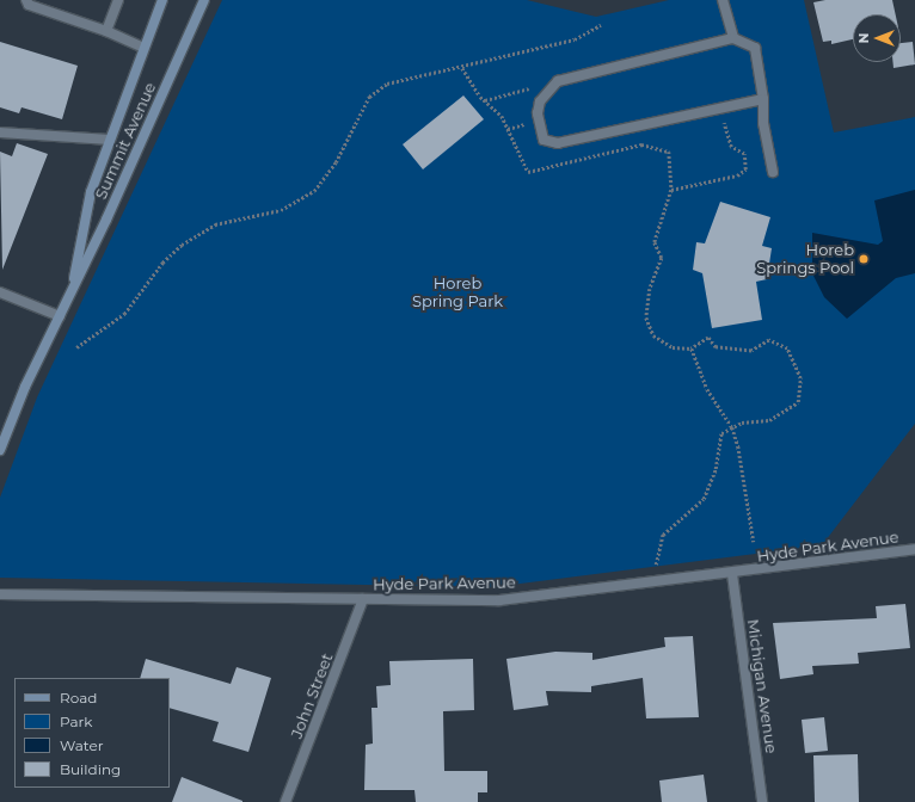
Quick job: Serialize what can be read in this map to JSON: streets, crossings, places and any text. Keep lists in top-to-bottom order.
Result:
{
  "streets": {
    "main road": ["Summit Avenue"],
    "street": ["Hyde Park Avenue", "Michigan Avenue", "John Street"]
  },
  "crossings": [
    ["Hyde Park Avenue", "Michigan Avenue"],
    ["Hyde Park Avenue", "John Street"]
  ],
  "parks": ["Horeb Spring Park"],
  "places": ["Horeb Springs Pool"],
  "legend": [
    "Road",
    "Park",
    "Water",
    "Building"
  ],
  "north": "left"
}
